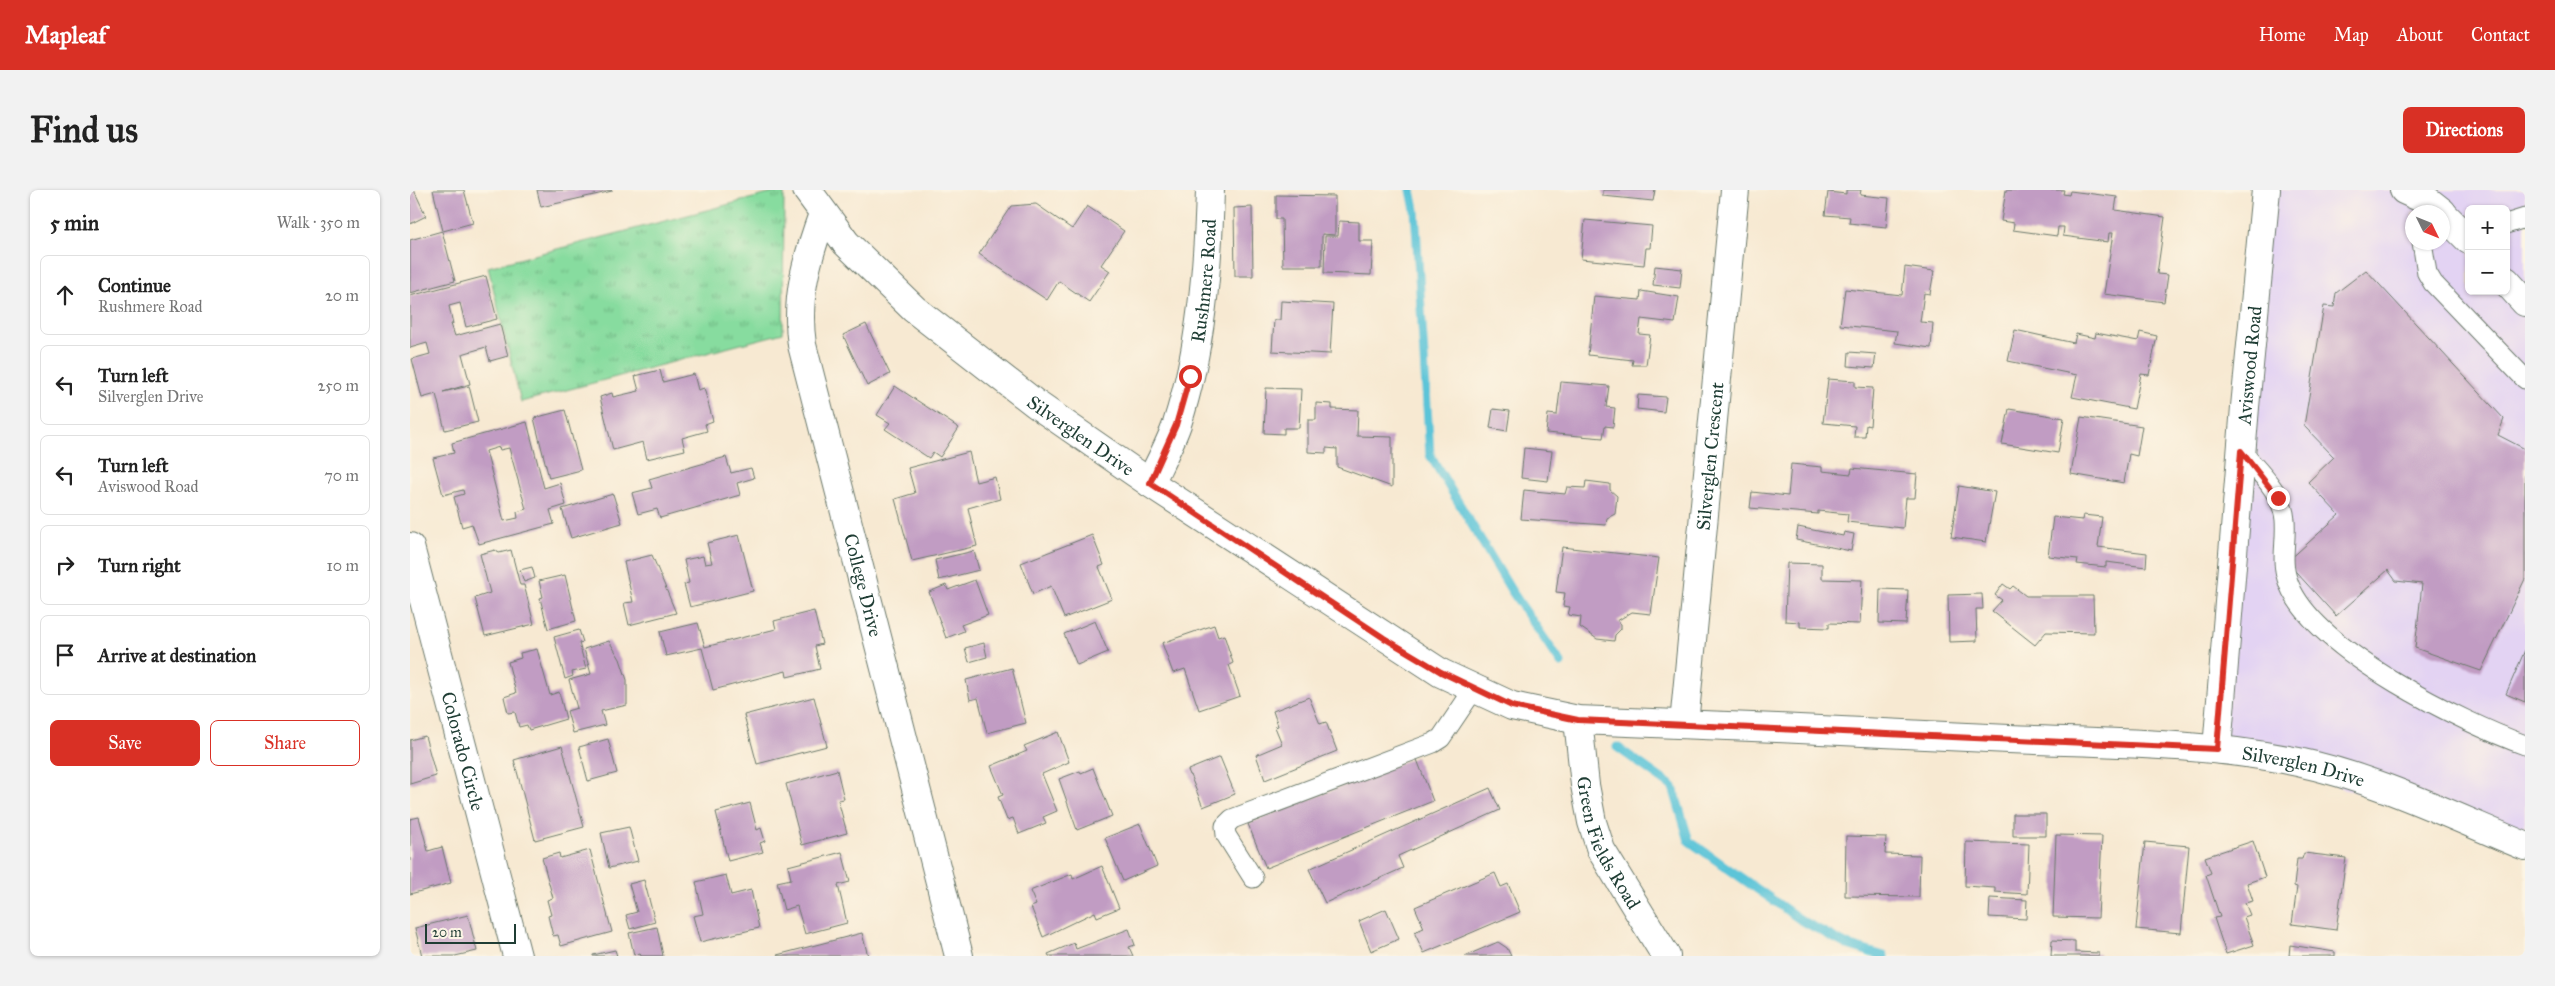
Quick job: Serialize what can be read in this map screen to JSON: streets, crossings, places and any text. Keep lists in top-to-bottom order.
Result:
{
  "streets": {
    "street": [
      "Rushmere Road",
      "Aviswood Road",
      "Silverglen Drive",
      "Silverglen Crescent",
      "College Drive",
      "Colorado Circle",
      "Green Fields Road"
    ]
  },
  "crossings": [
    ["Rushmere Road", "Silverglen Drive"],
    ["Aviswood Road", "Silverglen Drive"],
    ["Silverglen Drive", "Silverglen Crescent"],
    ["Silverglen Drive", "College Drive"],
    ["Silverglen Drive", "Green Fields Road"]
  ],
  "scale_bar": "20 m",
  "north": "bottom right",
  "page": {
    "header": "Mapleaf",
    "nav": [
      "Home",
      "Map",
      "About",
      "Contact"
    ],
    "buttons": [
      "Directions",
      ["Save", "Share"]
    ],
    "title": "Find us",
    "heading": ["5 min", "Walk · 350 m"],
    "map_buttons": ["+", "−"],
    "list": [
      ["Continue", "Rushmere Road", "20 m"],
      ["Turn left", "Silverglen Drive", "250 m"],
      ["Turn left", "Aviswood Road", "70 m"],
      ["Turn right", "10 m"],
      "Arrive at destination"
    ],
    "scale": "20 m"
  }
}
